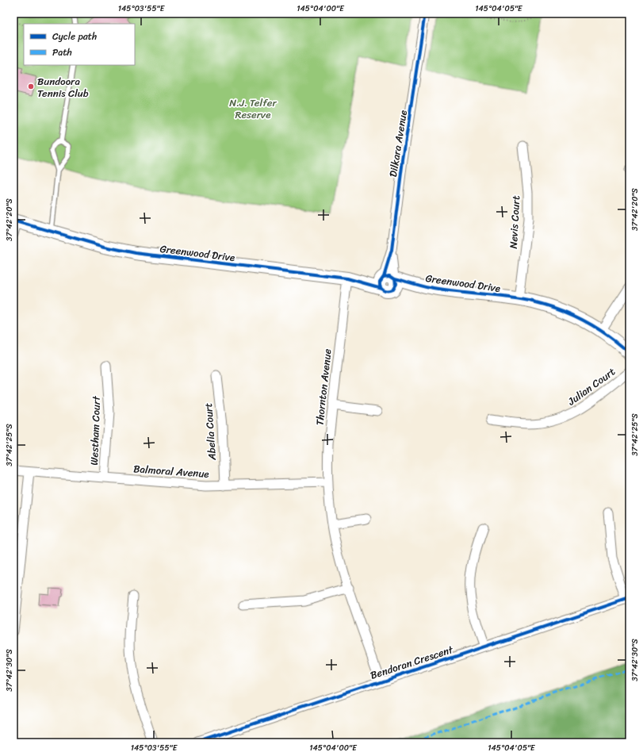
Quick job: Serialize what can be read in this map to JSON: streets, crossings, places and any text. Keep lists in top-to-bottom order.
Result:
{
  "streets": {
    "street": [
      "Dilkara Avenue",
      "Nevis Court",
      "Greenwood Drive",
      "Julian Court",
      "Thornton Avenue",
      "Westham Court",
      "Abelia Court",
      "Balmoral Avenue",
      "Bendoran Crescent"
    ]
  },
  "crossings": [
    ["Dilkara Avenue", "Greenwood Drive"],
    ["Nevis Court", "Greenwood Drive"],
    ["Greenwood Drive", "Thornton Avenue"],
    ["Thornton Avenue", "Balmoral Avenue"],
    ["Thornton Avenue", "Bendoran Crescent"],
    ["Westham Court", "Balmoral Avenue"],
    ["Abelia Court", "Balmoral Avenue"]
  ],
  "parks": ["N.J. Telfer Reserve"],
  "places": ["Bundoora Tennis Club"],
  "legend": ["Cycle path", "Path"],
  "coordinates": [
    "145°03'55\"E",
    "145°04'00\"E",
    "145°04'05\"E",
    "37°42'20\"S",
    "37°42'25\"S",
    "37°42'30\"S"
  ]
}
